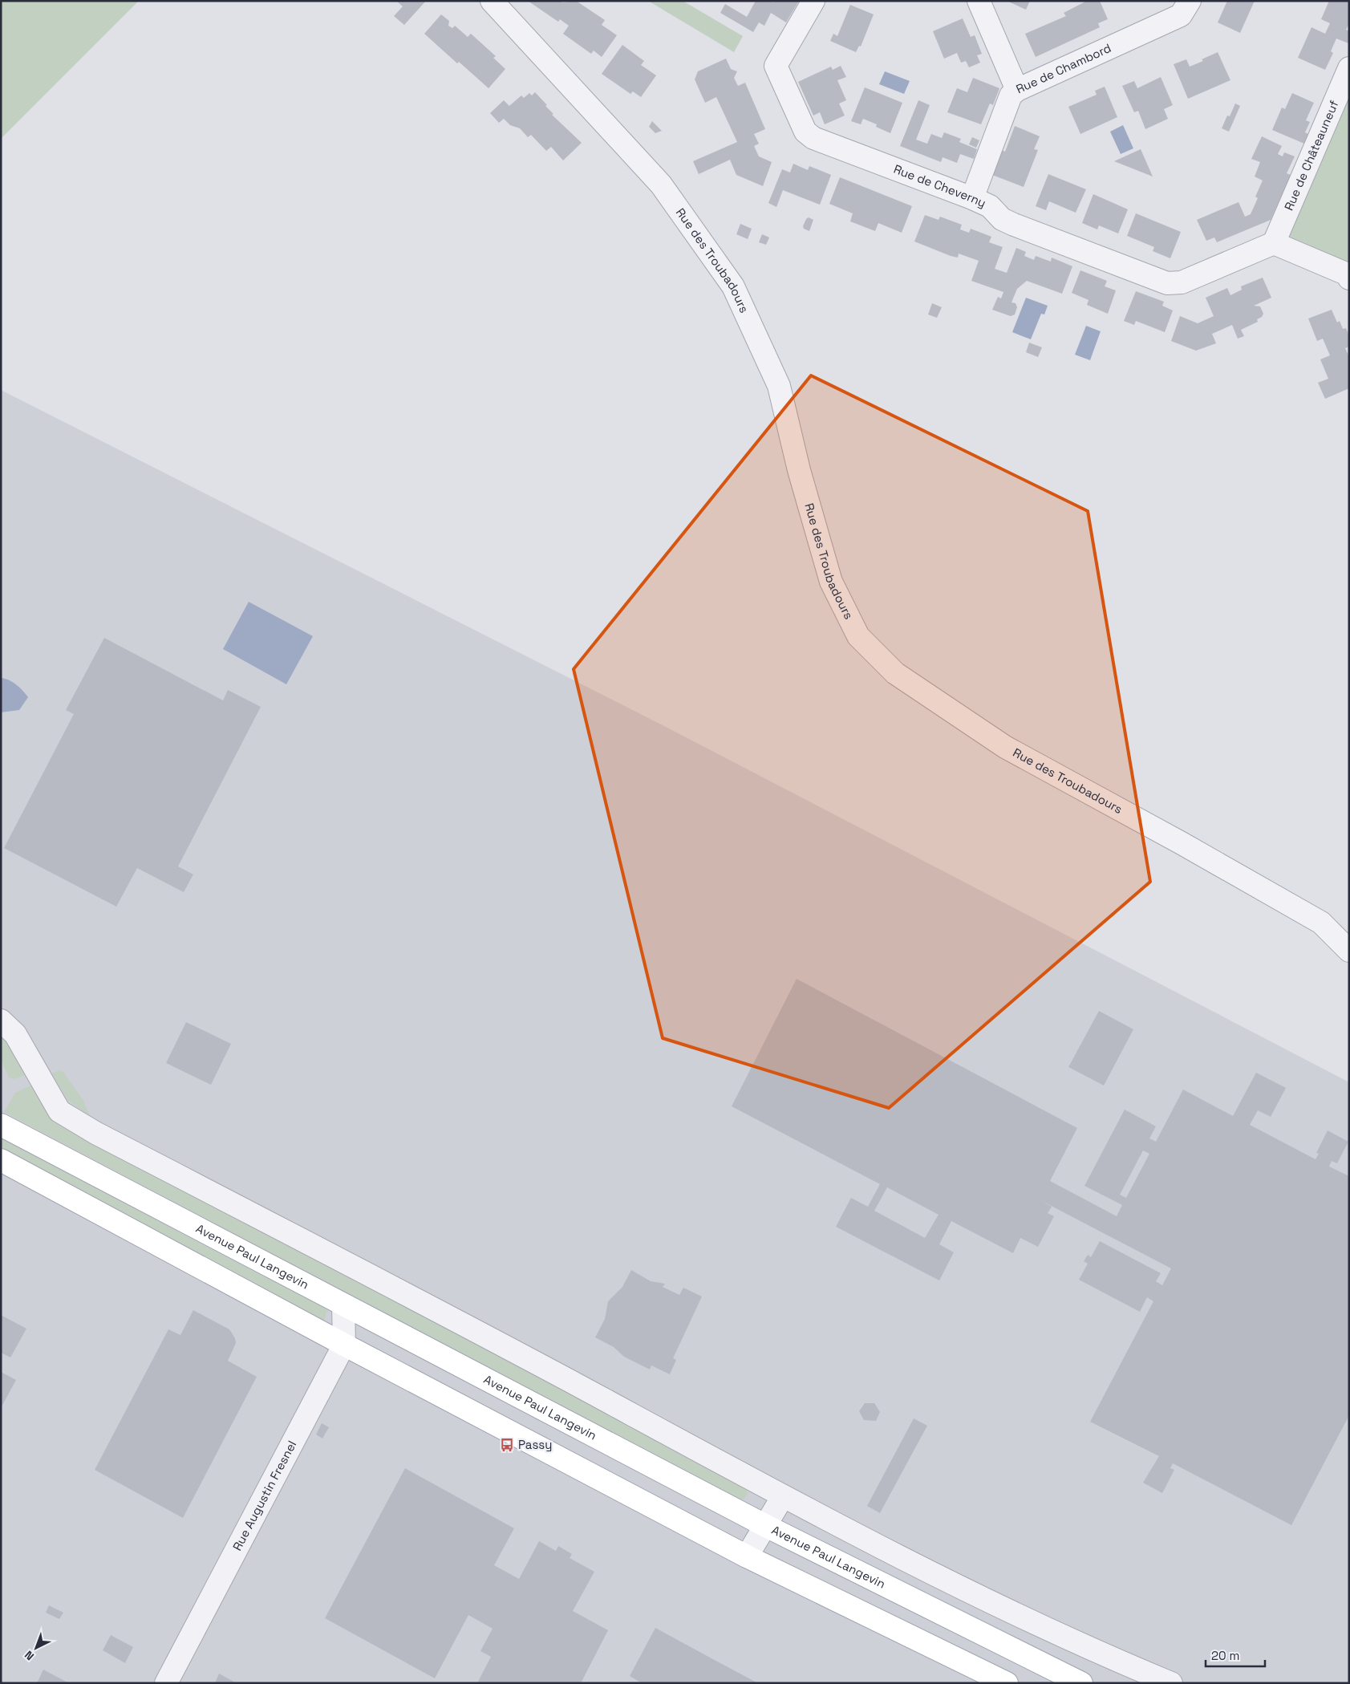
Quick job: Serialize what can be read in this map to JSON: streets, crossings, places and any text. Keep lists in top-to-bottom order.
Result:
{
  "streets": {
    "main road": ["Avenue Paul Langevin"],
    "street": [
      "Rue de Chambord",
      "Rue de Châteauneuf",
      "Rue de Cheverny",
      "Rue des Troubadours",
      "Rue Augustin Fresnel"
    ]
  },
  "crossings": [
    ["Rue de Chambord", "Rue de Cheverny"],
    ["Rue de Châteauneuf", "Rue de Cheverny"],
    ["Avenue Paul Langevin", "Rue Augustin Fresnel"]
  ],
  "places": {
    "bus stop": ["Passy"]
  },
  "scale_bar": "20 m",
  "north": "bottom left"
}
